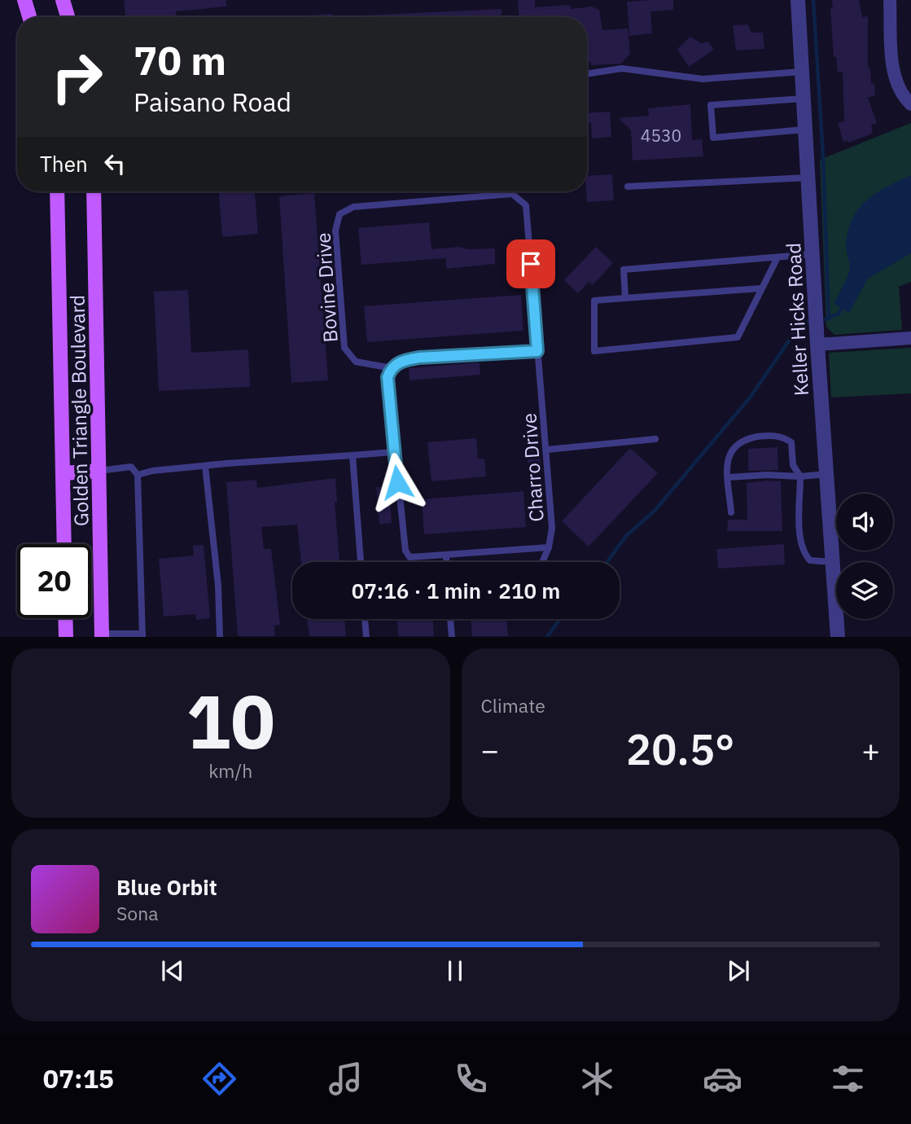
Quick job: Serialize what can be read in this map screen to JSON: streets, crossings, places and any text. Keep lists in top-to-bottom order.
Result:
{
  "streets": {
    "main road": ["Golden Triangle Boulevard"],
    "street": ["Keller Hicks Road"],
    "lane": ["Bovine Drive", "Charro Drive"]
  },
  "crossings": [
    ["Bovine Drive", "Charro Drive"]
  ],
  "house_numbers": ["4530"],
  "page": {
    "turn": ["70 m", "Paisano Road"],
    "then": "Then",
    "limit": "20",
    "trip": "07:16 · 1 min · 210 m",
    "tile": [
      ["10", "km/h"],
      "Climate"
    ],
    "heat": ["−", "20.5°", "+"],
    "song": ["Blue Orbit", "Sona"],
    "tabs": "07:15"
  }
}
